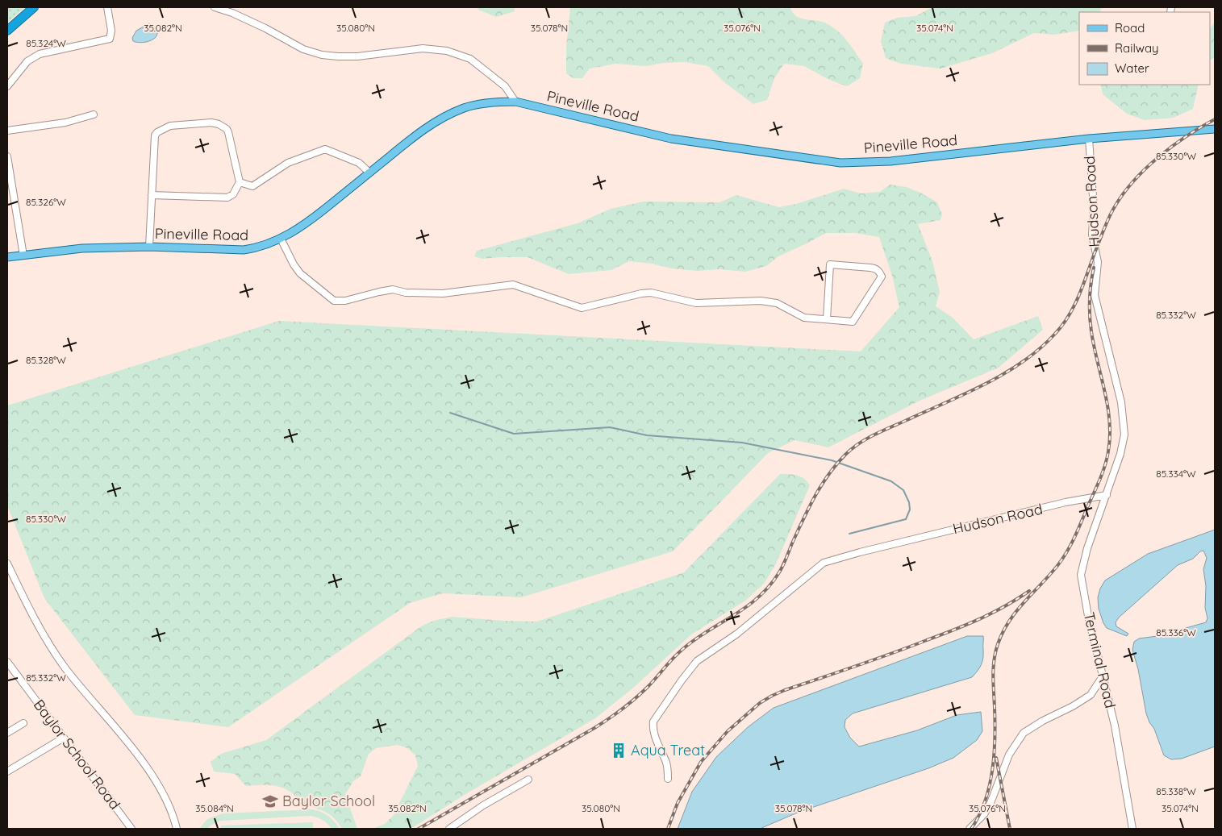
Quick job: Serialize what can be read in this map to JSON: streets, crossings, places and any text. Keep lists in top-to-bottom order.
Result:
{
  "streets": {
    "main road": ["Pineville Road"],
    "street": ["Hudson Road", "Terminal Road", "Baylor School Road"]
  },
  "crossings": [
    ["Pineville Road", "Hudson Road"],
    ["Hudson Road", "Terminal Road"]
  ],
  "places": {
    "building": ["Aqua Treat"],
    "school or university": ["Baylor School"]
  },
  "legend": ["Road", "Railway", "Water"],
  "coordinates": [
    "35.082°N",
    "35.080°N",
    "35.078°N",
    "35.076°N",
    "35.074°N",
    "85.324°W",
    "85.330°W",
    "85.326°W",
    "85.332°W",
    "85.328°W",
    "85.334°W",
    "85.336°W",
    "85.338°W",
    "35.084°N"
  ]
}
